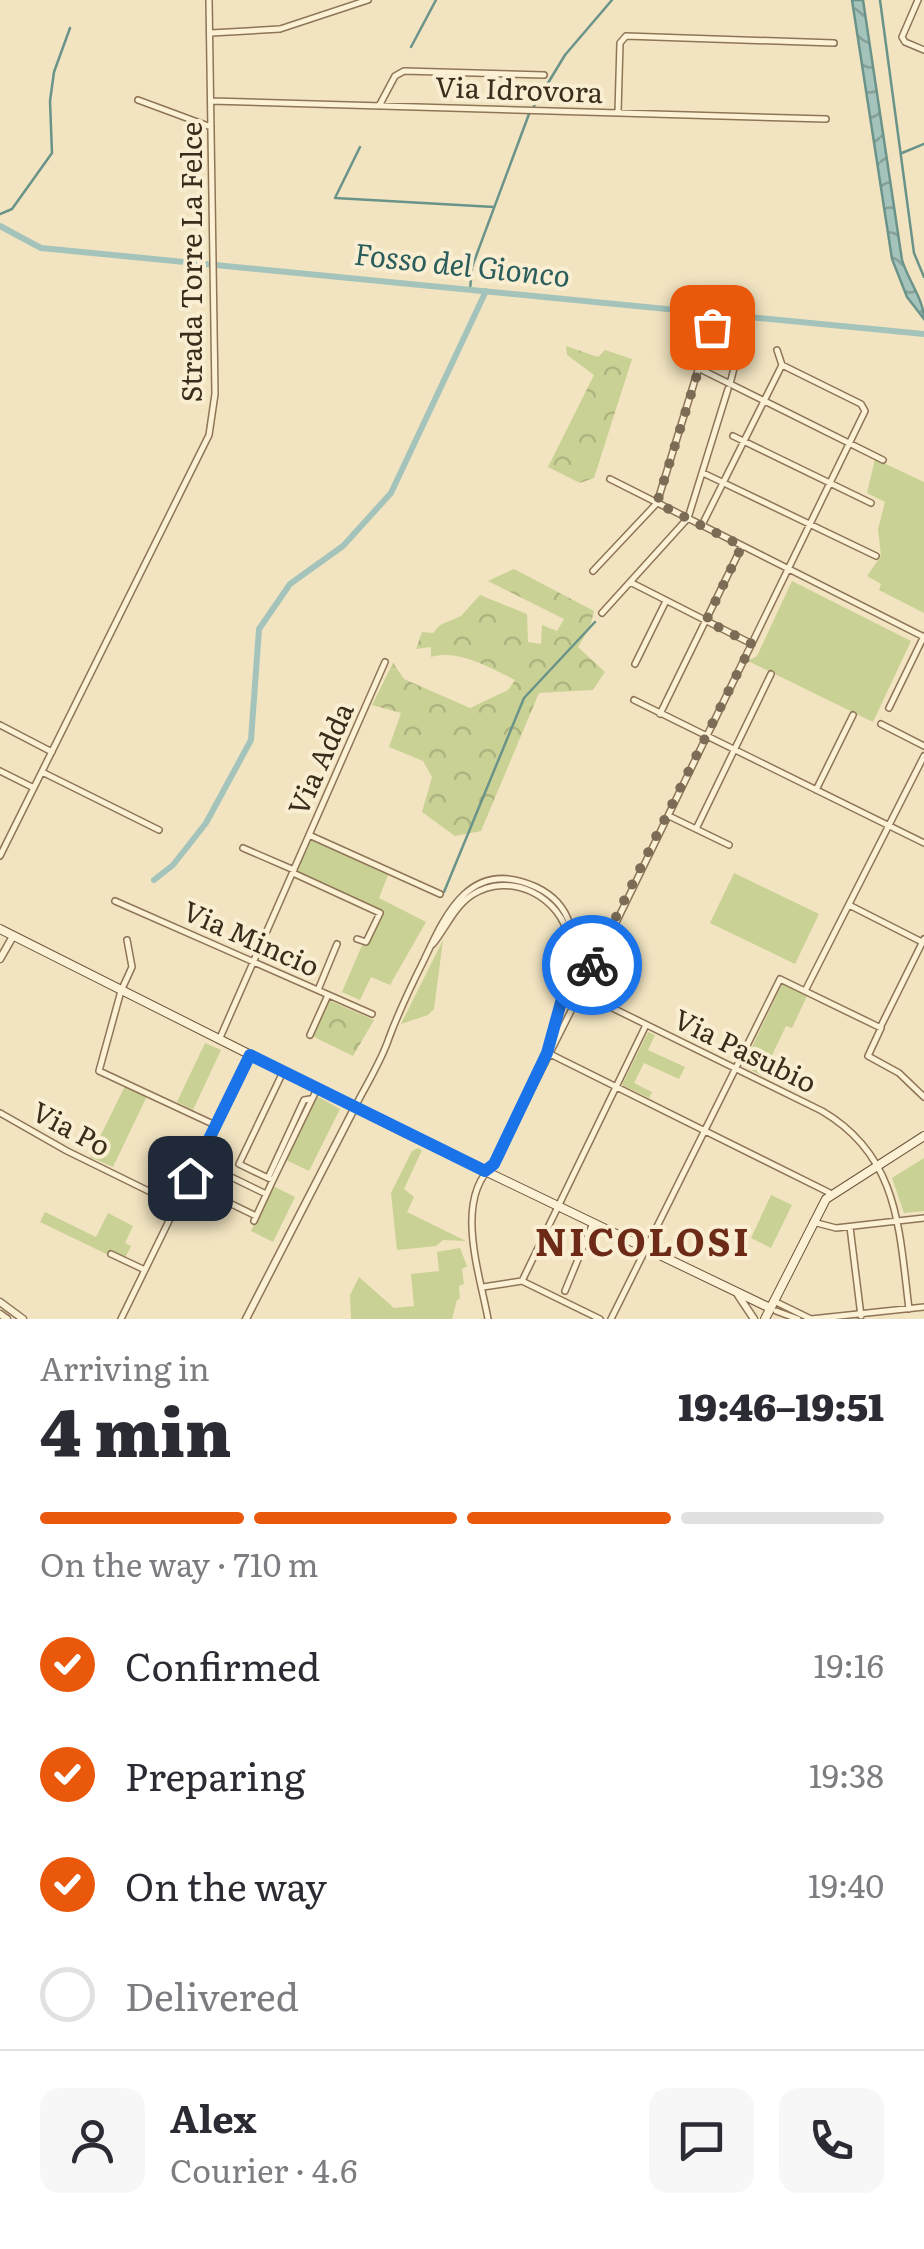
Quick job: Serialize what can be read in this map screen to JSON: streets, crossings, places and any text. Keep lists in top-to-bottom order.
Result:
{
  "streets": {
    "street": [
      "Via Idrovora",
      "Strada Torre La Felce",
      "Via Adda",
      "Via Mincio",
      "Via Pasubio",
      "Via Po"
    ]
  },
  "crossings": [
    ["Via Idrovora", "Strada Torre La Felce"],
    ["Via Adda", "Via Mincio"]
  ],
  "districts": ["NICOLOSI"],
  "water": ["Fosso del Gionco"],
  "page": {
    "heading": ["4 min", "Arriving in", "19:46–19:51"],
    "panel": ["Alex", "Courier · 4.6"],
    "bar": "On the way · 710 m",
    "list": [
      ["Confirmed", "19:16"],
      ["Preparing", "19:38"],
      ["On the way", "19:40"],
      "Delivered"
    ]
  }
}
